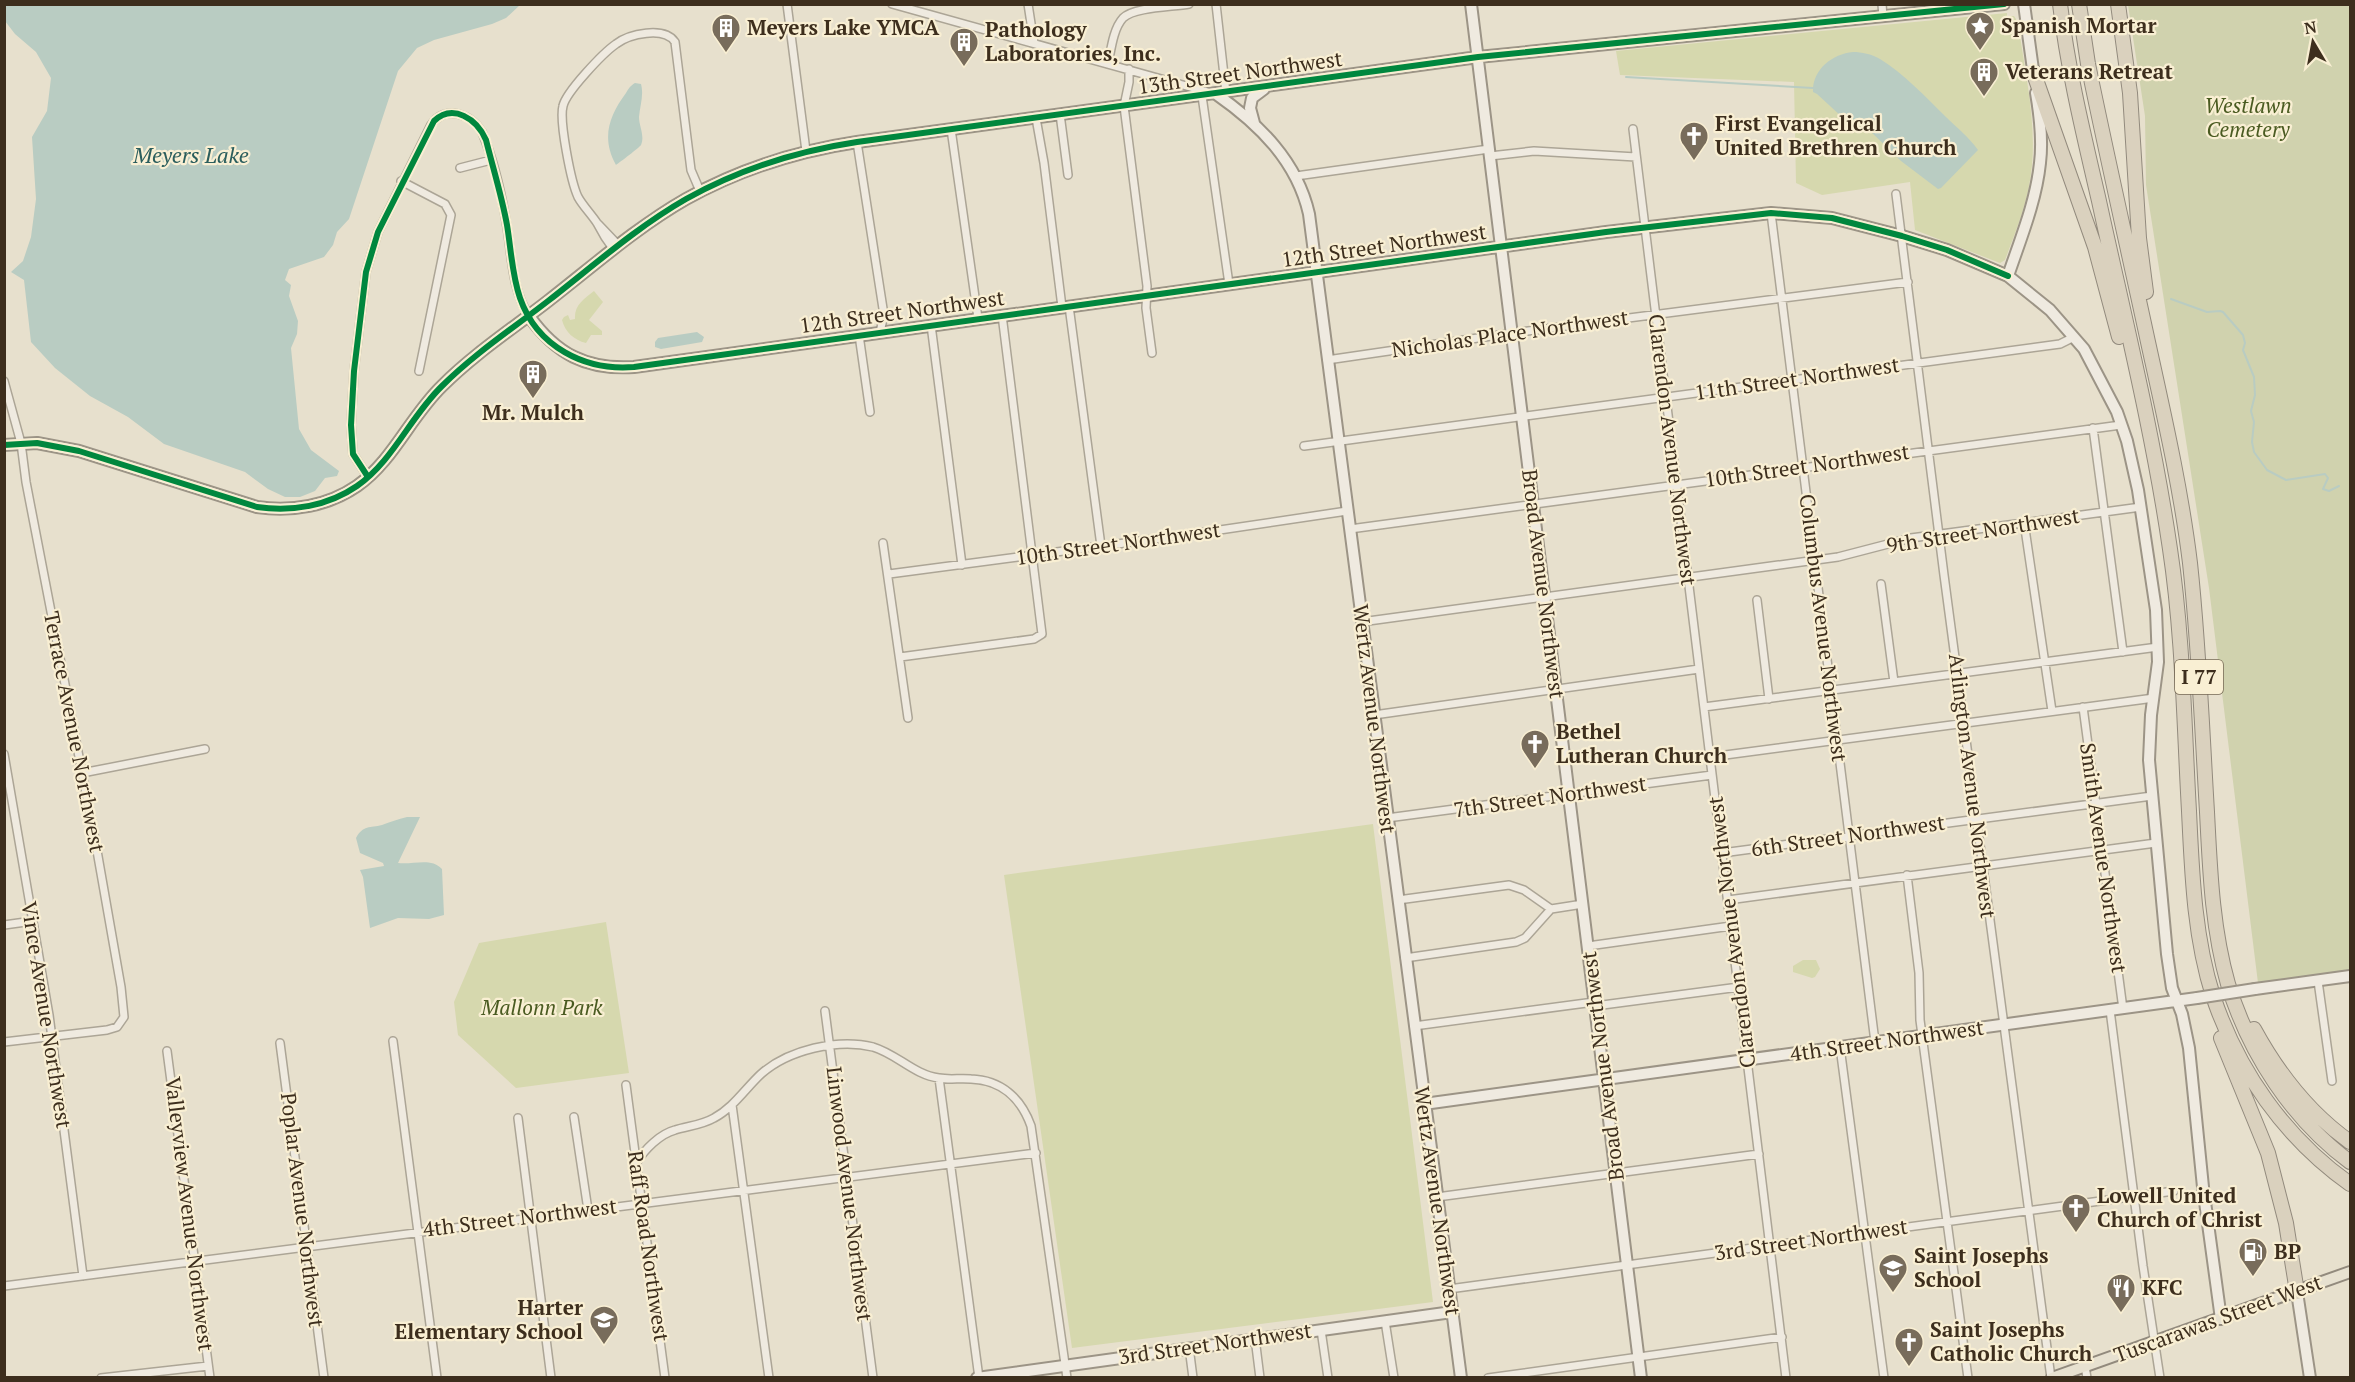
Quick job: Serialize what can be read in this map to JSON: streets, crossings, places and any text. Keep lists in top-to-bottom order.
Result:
{
  "streets": {
    "highway": ["I 77"],
    "main road": [
      "13th Street Northwest",
      "12th Street Northwest",
      "Broad Avenue Northwest",
      "Wertz Avenue Northwest",
      "4th Street Northwest",
      "3rd Street Northwest",
      "Tuscarawas Street West"
    ],
    "street": [
      "Nicholas Place Northwest",
      "11th Street Northwest",
      "Clarendon Avenue Northwest",
      "10th Street Northwest",
      "9th Street Northwest",
      "Columbus Avenue Northwest",
      "Terrace Avenue Northwest",
      "Arlington Avenue Northwest",
      "7th Street Northwest",
      "6th Street Northwest",
      "Smith Avenue Northwest",
      "Vince Avenue Northwest",
      "Linwood Avenue Northwest",
      "Poplar Avenue Northwest",
      "Valleyview Avenue Northwest",
      "Raff Road Northwest"
    ]
  },
  "crossings": [
    ["13th Street Northwest", "12th Street Northwest"],
    ["13th Street Northwest", "Broad Avenue Northwest"],
    ["13th Street Northwest", "Wertz Avenue Northwest"],
    ["12th Street Northwest", "11th Street Northwest"],
    ["12th Street Northwest", "Clarendon Avenue Northwest"],
    ["12th Street Northwest", "10th Street Northwest"],
    ["12th Street Northwest", "9th Street Northwest"],
    ["12th Street Northwest", "Broad Avenue Northwest"],
    ["12th Street Northwest", "Columbus Avenue Northwest"],
    ["12th Street Northwest", "Wertz Avenue Northwest"],
    ["12th Street Northwest", "Arlington Avenue Northwest"],
    ["12th Street Northwest", "6th Street Northwest"],
    ["12th Street Northwest", "4th Street Northwest"],
    ["12th Street Northwest", "Tuscarawas Street West"],
    ["Nicholas Place Northwest", "Clarendon Avenue Northwest"],
    ["Nicholas Place Northwest", "Broad Avenue Northwest"],
    ["Nicholas Place Northwest", "Columbus Avenue Northwest"],
    ["Nicholas Place Northwest", "Wertz Avenue Northwest"],
    ["Nicholas Place Northwest", "Arlington Avenue Northwest"],
    ["11th Street Northwest", "Clarendon Avenue Northwest"],
    ["11th Street Northwest", "Broad Avenue Northwest"],
    ["11th Street Northwest", "Columbus Avenue Northwest"],
    ["11th Street Northwest", "Wertz Avenue Northwest"],
    ["11th Street Northwest", "Arlington Avenue Northwest"],
    ["Clarendon Avenue Northwest", "10th Street Northwest"],
    ["Clarendon Avenue Northwest", "9th Street Northwest"],
    ["Clarendon Avenue Northwest", "7th Street Northwest"],
    ["Clarendon Avenue Northwest", "6th Street Northwest"],
    ["Clarendon Avenue Northwest", "4th Street Northwest"],
    ["Clarendon Avenue Northwest", "3rd Street Northwest"],
    ["10th Street Northwest", "Broad Avenue Northwest"],
    ["10th Street Northwest", "Columbus Avenue Northwest"],
    ["10th Street Northwest", "Wertz Avenue Northwest"],
    ["10th Street Northwest", "Arlington Avenue Northwest"],
    ["9th Street Northwest", "Broad Avenue Northwest"],
    ["9th Street Northwest", "Columbus Avenue Northwest"],
    ["9th Street Northwest", "Wertz Avenue Northwest"],
    ["9th Street Northwest", "Arlington Avenue Northwest"],
    ["Broad Avenue Northwest", "7th Street Northwest"],
    ["Broad Avenue Northwest", "4th Street Northwest"],
    ["Broad Avenue Northwest", "3rd Street Northwest"],
    ["Columbus Avenue Northwest", "6th Street Northwest"],
    ["Columbus Avenue Northwest", "4th Street Northwest"],
    ["Wertz Avenue Northwest", "7th Street Northwest"],
    ["Wertz Avenue Northwest", "4th Street Northwest"],
    ["Wertz Avenue Northwest", "3rd Street Northwest"],
    ["Terrace Avenue Northwest", "Vince Avenue Northwest"],
    ["Arlington Avenue Northwest", "6th Street Northwest"],
    ["Arlington Avenue Northwest", "4th Street Northwest"],
    ["Arlington Avenue Northwest", "3rd Street Northwest"],
    ["Arlington Avenue Northwest", "Tuscarawas Street West"],
    ["6th Street Northwest", "Smith Avenue Northwest"],
    ["Smith Avenue Northwest", "4th Street Northwest"],
    ["Vince Avenue Northwest", "4th Street Northwest"],
    ["4th Street Northwest", "Linwood Avenue Northwest"],
    ["4th Street Northwest", "Poplar Avenue Northwest"],
    ["4th Street Northwest", "Valleyview Avenue Northwest"],
    ["4th Street Northwest", "Raff Road Northwest"]
  ],
  "water": ["Meyers Lake"],
  "parks": ["Westlawn Cemetery", "Mallonn Park"],
  "places": {
    "place": ["Spanish Mortar"],
    "building": [
      "Meyers Lake YMCA",
      "Pathology Laboratories, Inc.",
      "Veterans Retreat",
      "Mr. Mulch"
    ],
    "church": [
      "First Evangelical United Brethren Church",
      "Bethel Lutheran Church",
      "Lowell United Church of Christ",
      "Saint Josephs Catholic Church"
    ],
    "fuel station": ["BP"],
    "school or university": ["Saint Josephs School", "Harter Elementary School"],
    "restaurant": ["KFC"]
  },
  "north": "top"
}
